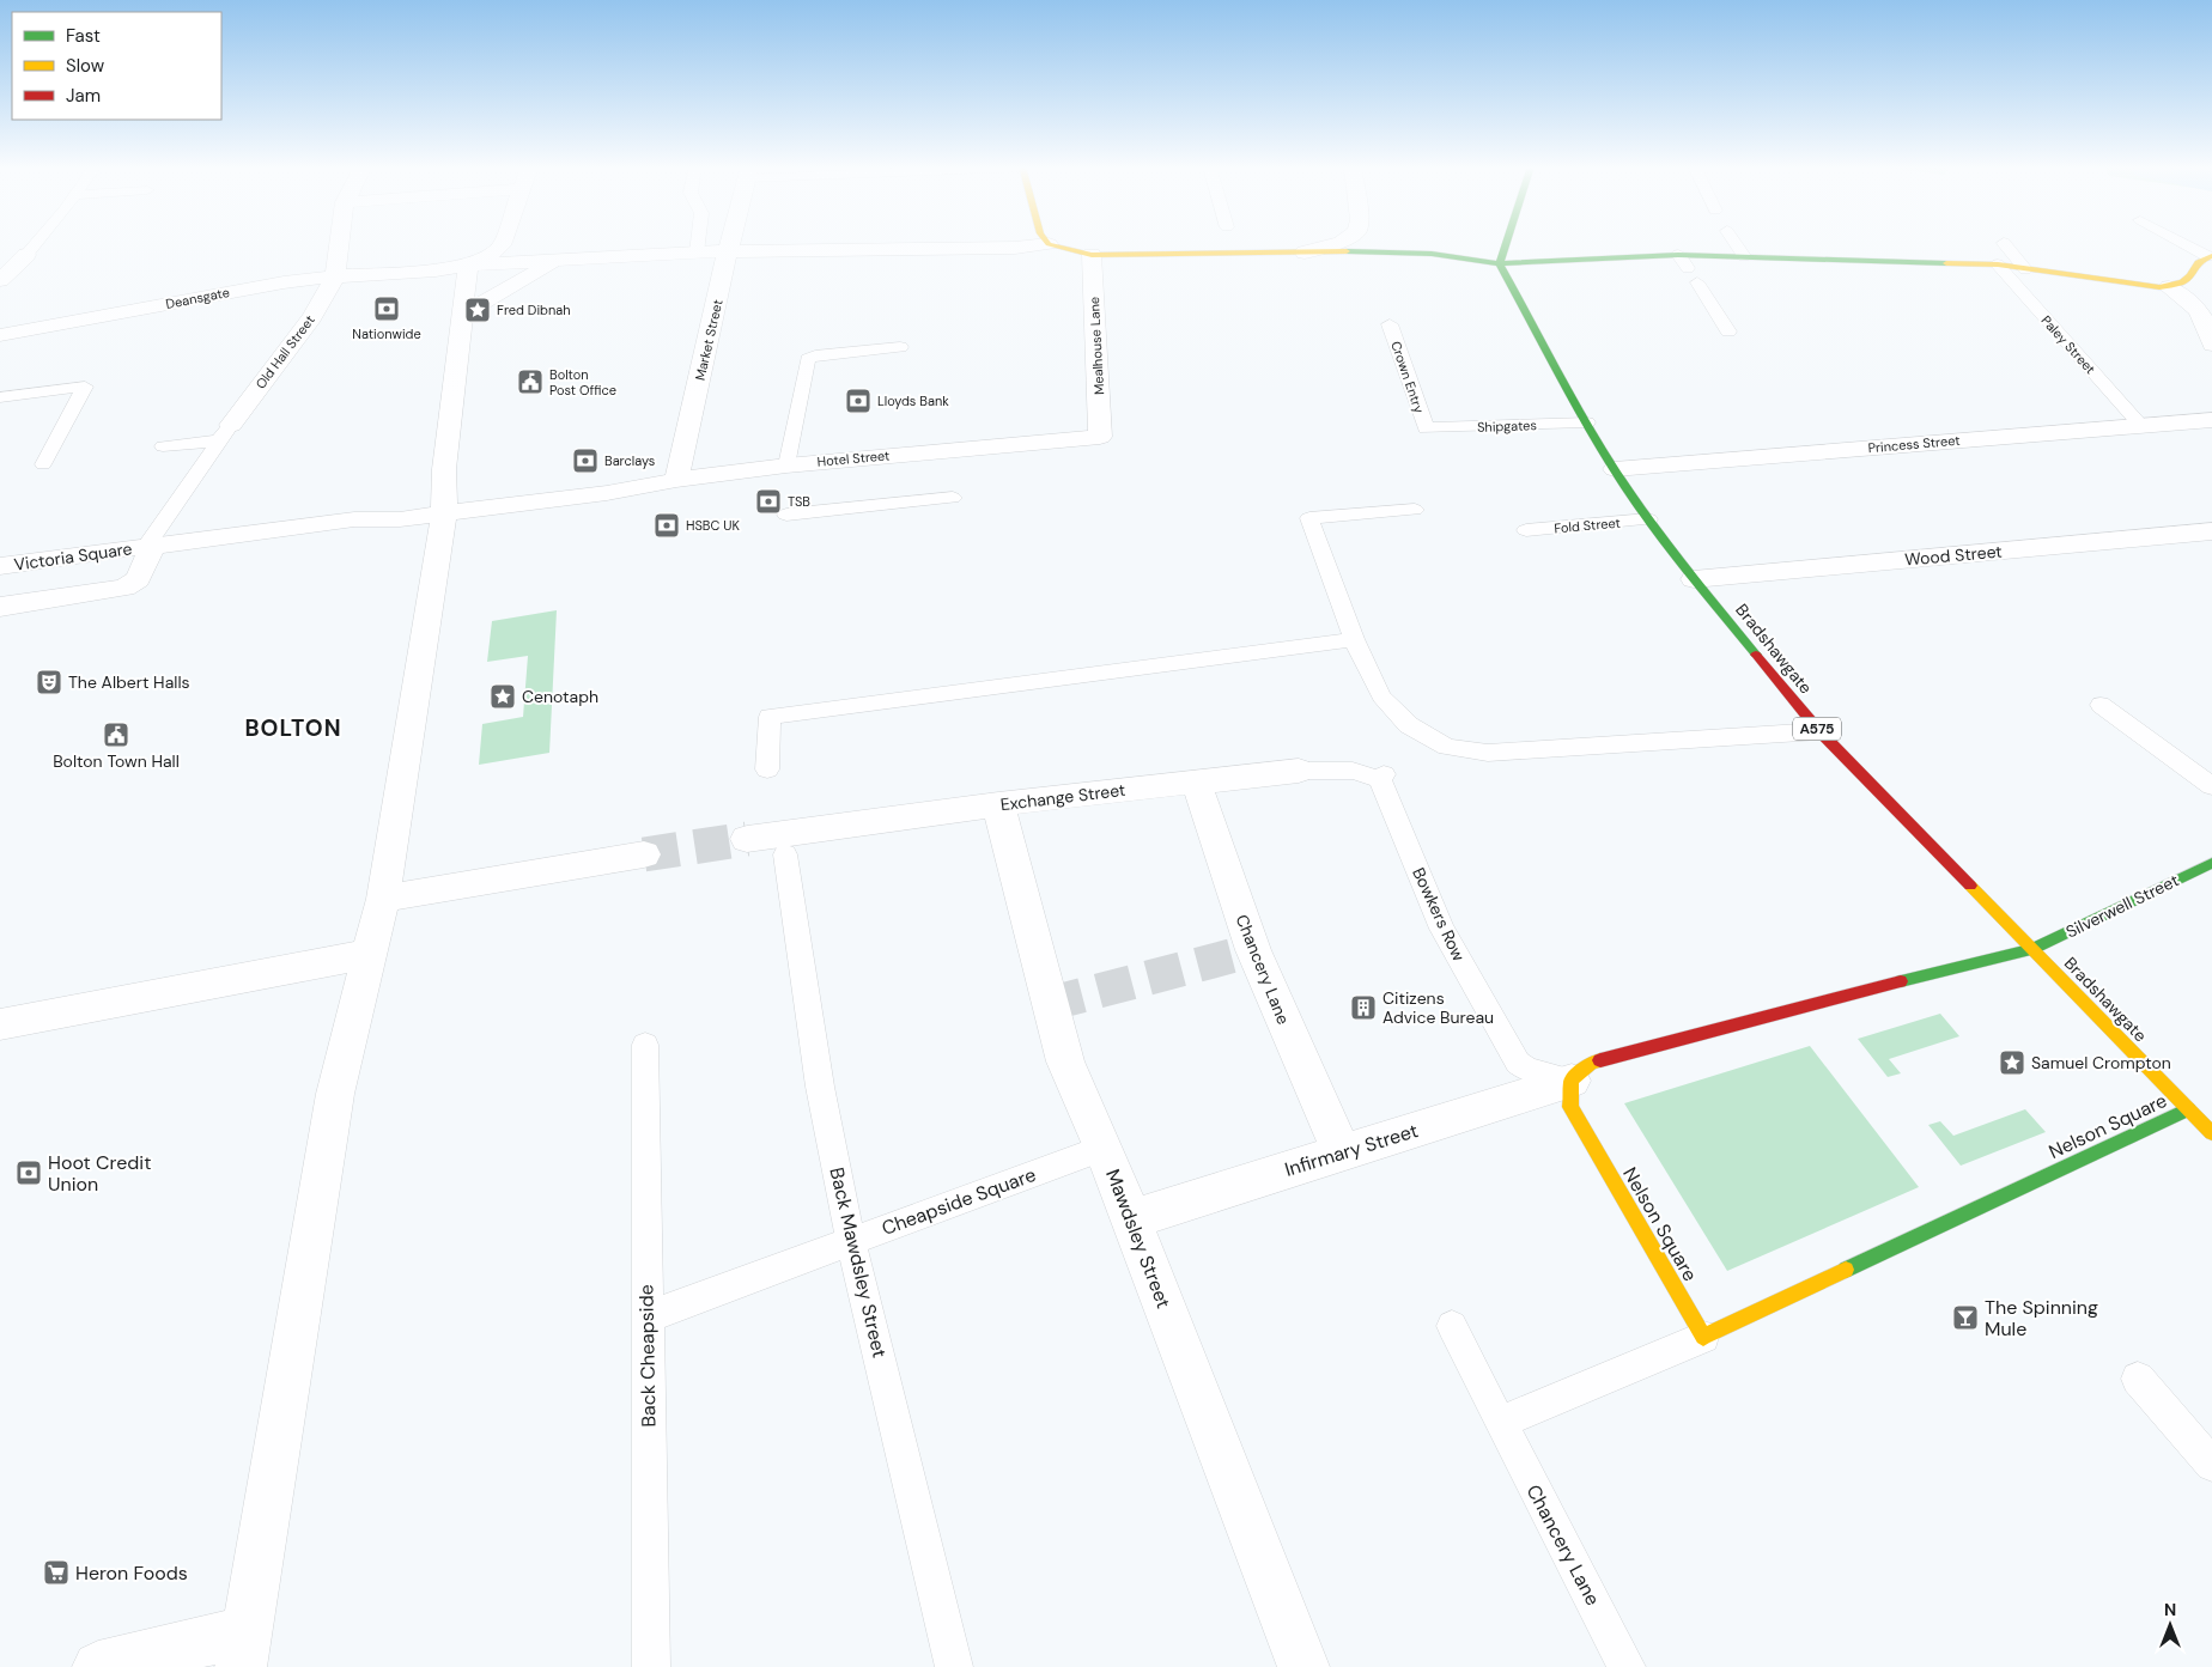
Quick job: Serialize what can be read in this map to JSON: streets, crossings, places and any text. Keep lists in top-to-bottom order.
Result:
{
  "streets": {
    "street": [
      "Deansgate",
      "Market Street",
      "Mealhouse Lane",
      "Old Hall Street",
      "Princess Street",
      "Hotel Street",
      "Wood Street",
      "Victoria Square",
      "Bradshawgate",
      "A575",
      "Exchange Street",
      "Silverwell Street",
      "Chancery Lane",
      "Nelson Square",
      "Infirmary Street",
      "Mawdsley Street"
    ],
    "lane": [
      "Paley Street",
      "Crown Entry",
      "Shipgates",
      "Fold Street",
      "Bowkers Row",
      "Cheapside Square",
      "Back Mawdsley Street",
      "Back Cheapside"
    ]
  },
  "crossings": [
    ["Deansgate", "Market Street"],
    ["Deansgate", "Old Hall Street"],
    ["Market Street", "Hotel Street"],
    ["Paley Street", "Princess Street"],
    ["Mealhouse Lane", "Hotel Street"],
    ["Crown Entry", "Shipgates"],
    ["Shipgates", "Bradshawgate"],
    ["Princess Street", "Bradshawgate"],
    ["Hotel Street", "Victoria Square"],
    ["Fold Street", "Bradshawgate"],
    ["Wood Street", "Bradshawgate"],
    ["Bradshawgate", "Silverwell Street"],
    ["Bradshawgate", "Nelson Square"],
    ["Exchange Street", "Bowkers Row"],
    ["Exchange Street", "Chancery Lane"],
    ["Exchange Street", "Mawdsley Street"],
    ["Exchange Street", "Back Mawdsley Street"],
    ["Bowkers Row", "Nelson Square"],
    ["Bowkers Row", "Infirmary Street"],
    ["Chancery Lane", "Infirmary Street"],
    ["Nelson Square", "Infirmary Street"],
    ["Infirmary Street", "Mawdsley Street"],
    ["Cheapside Square", "Mawdsley Street"],
    ["Cheapside Square", "Back Mawdsley Street"],
    ["Cheapside Square", "Back Cheapside"]
  ],
  "districts": ["BOLTON"],
  "places": {
    "bank": [
      "Nationwide",
      "Lloyds Bank",
      "Barclays",
      "TSB",
      "HSBC UK",
      "Hoot Credit Union"
    ],
    "place": ["Fred Dibnah", "Cenotaph", "Samuel Crompton"],
    "public building": ["Bolton Post Office", "Bolton Town Hall"],
    "theatre": ["The Albert Halls"],
    "building": ["Citizens Advice Bureau"],
    "bar": ["The Spinning Mule"],
    "supermarket": ["Heron Foods"]
  },
  "legend": ["Fast", "Slow", "Jam"],
  "north": "top"
}
